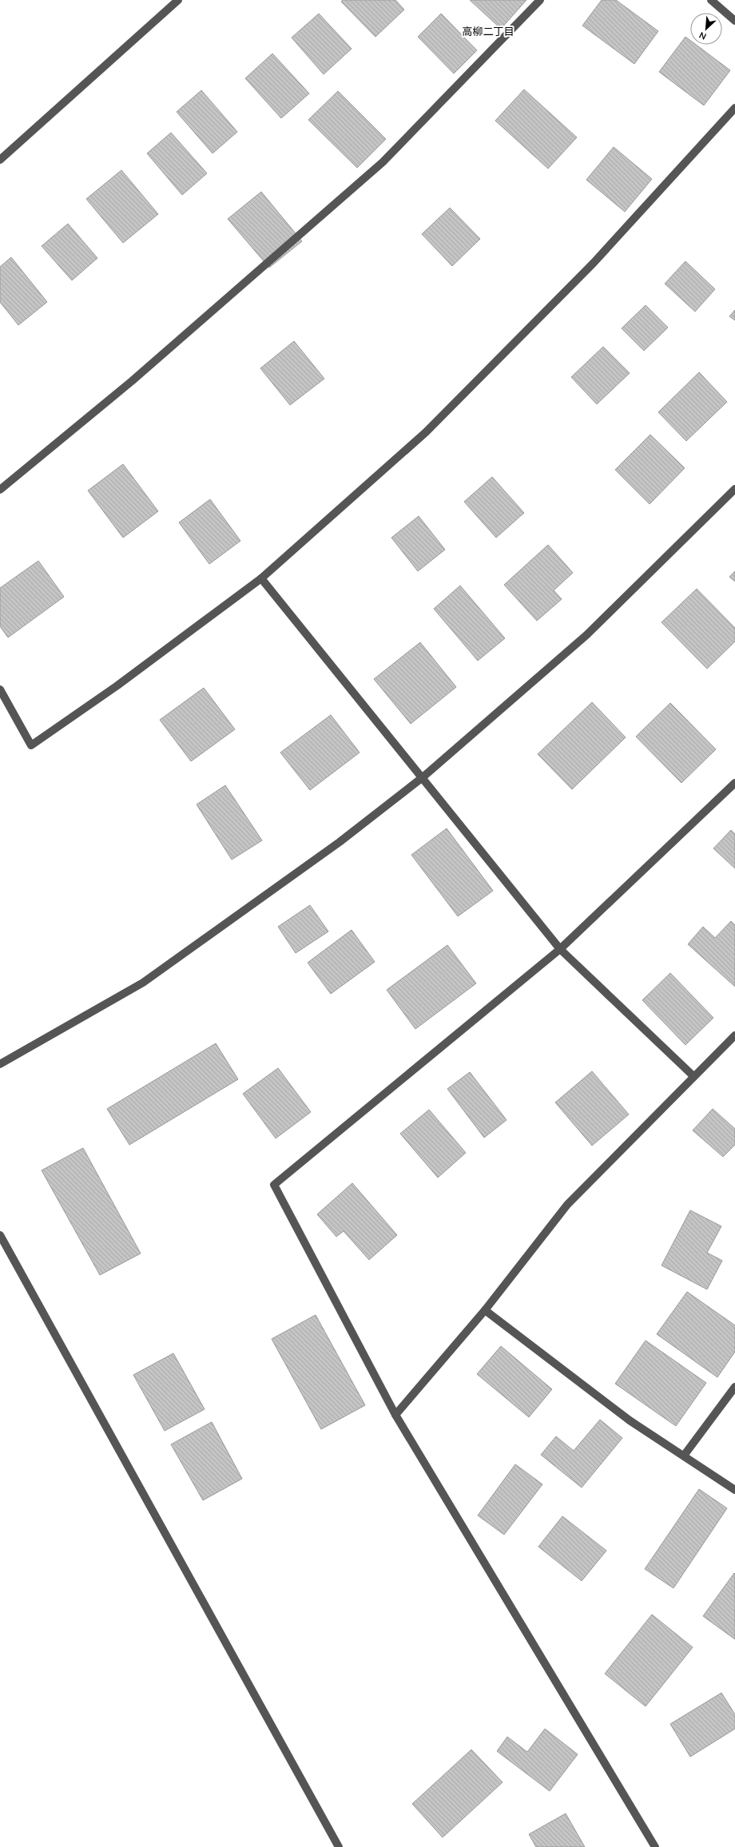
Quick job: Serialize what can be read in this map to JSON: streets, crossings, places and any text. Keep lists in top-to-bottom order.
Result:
{
  "districts": ["高柳二丁目"],
  "north": "bottom left"
}
